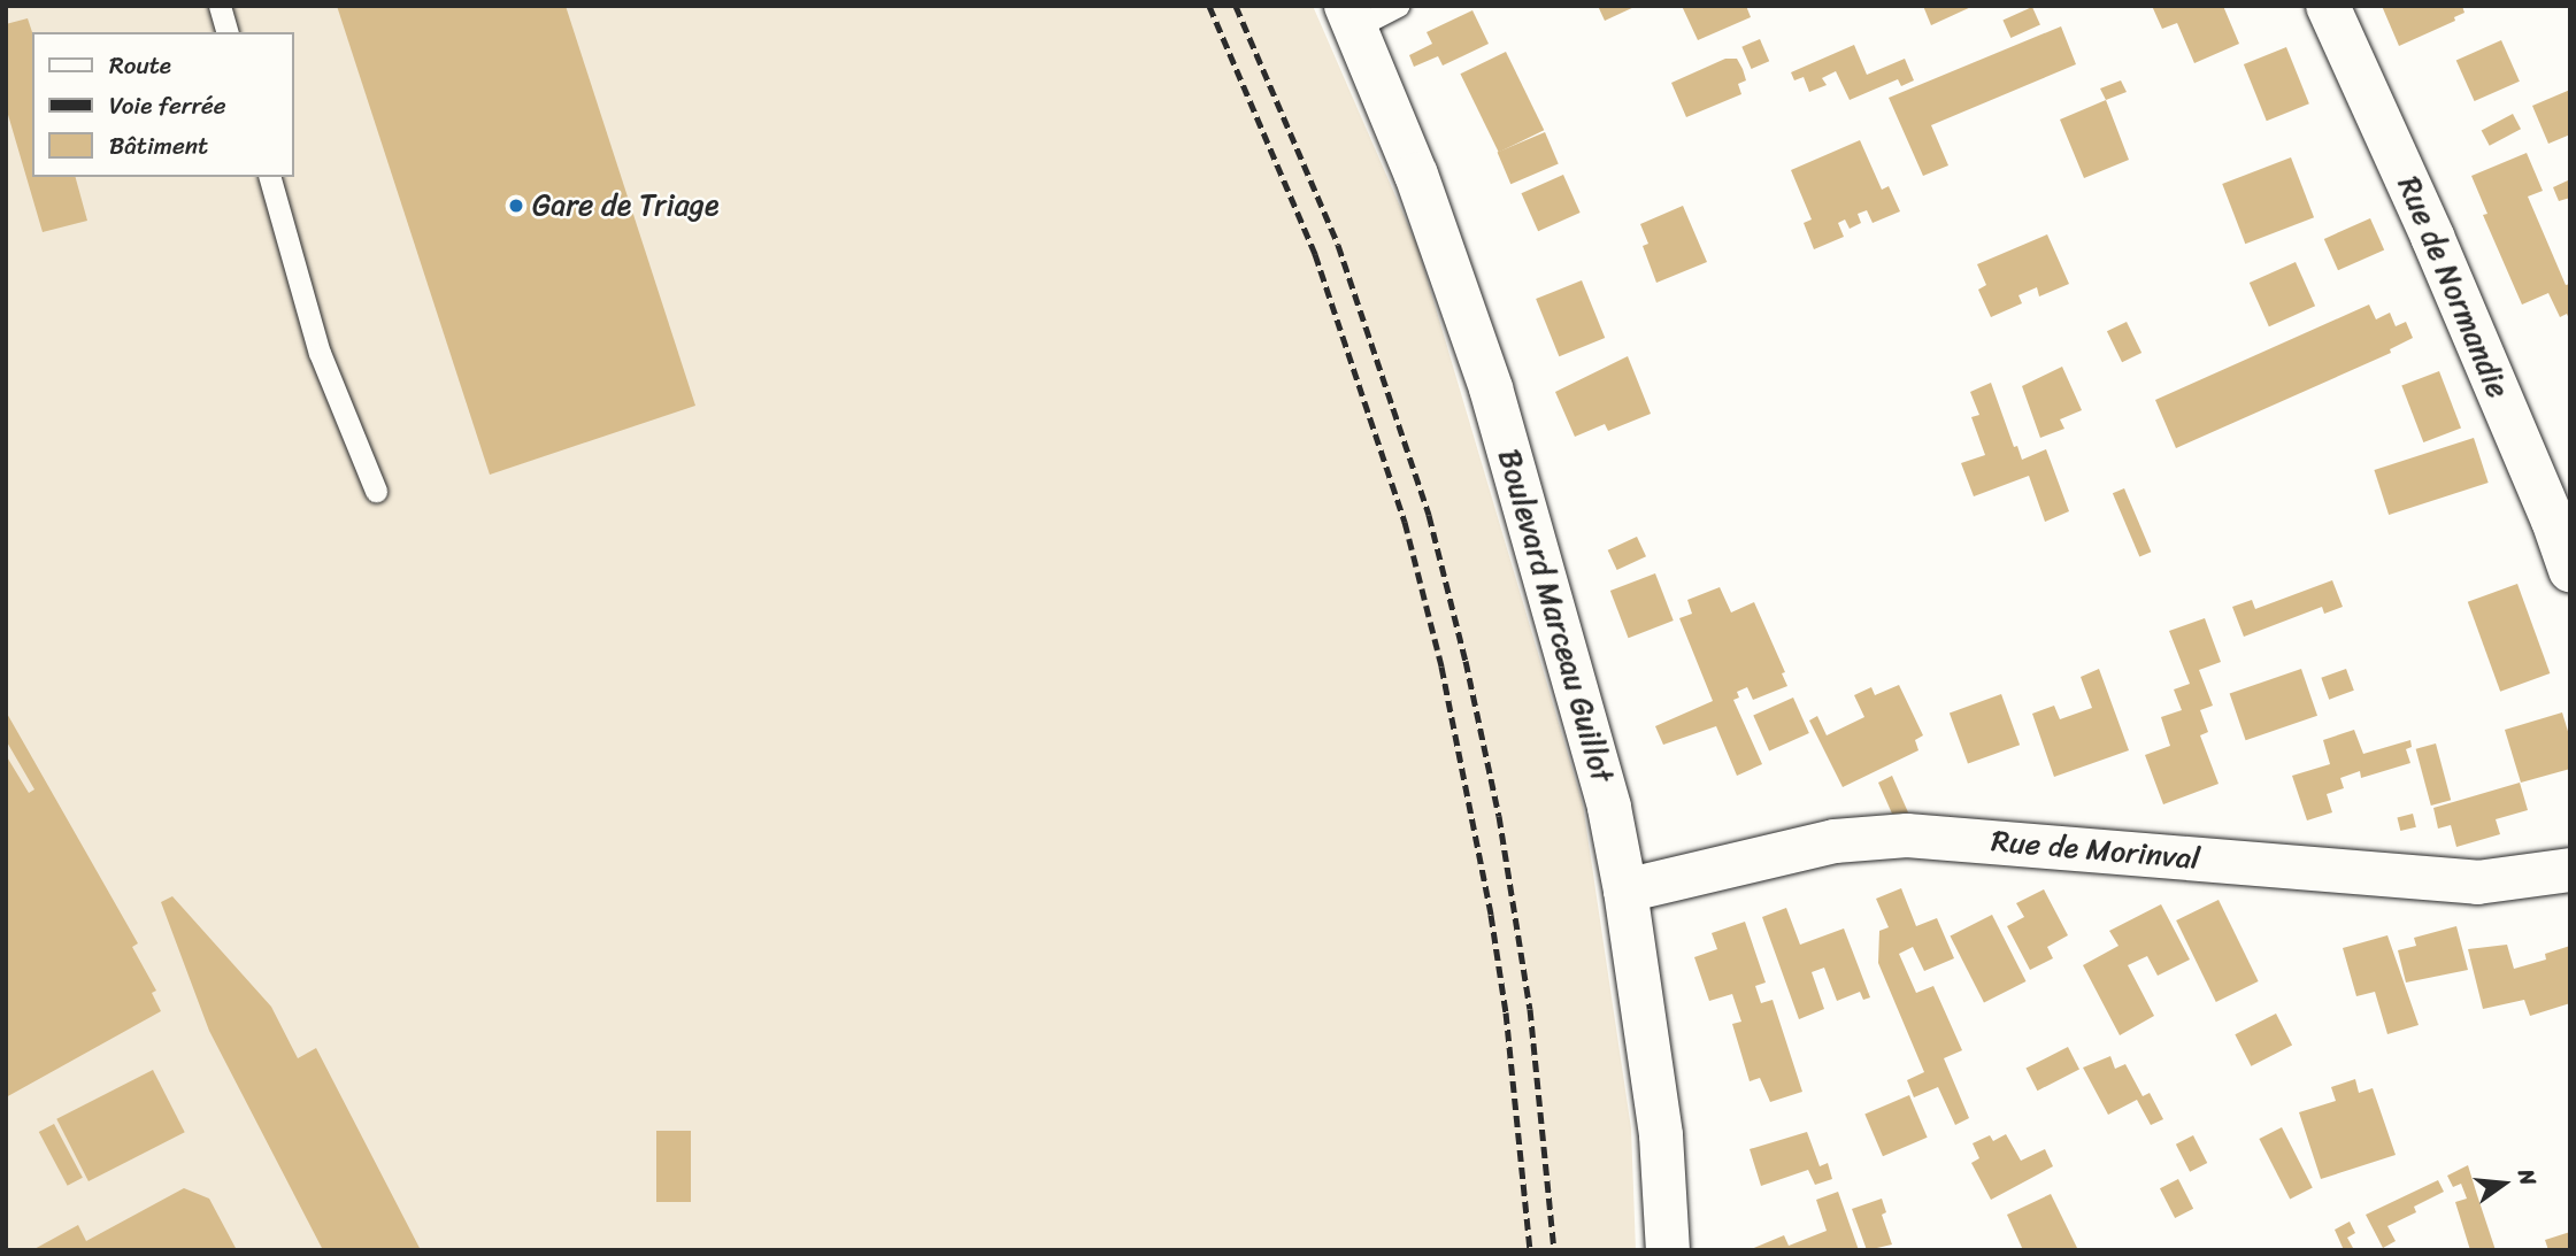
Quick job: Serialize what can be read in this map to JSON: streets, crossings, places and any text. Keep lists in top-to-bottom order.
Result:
{
  "streets": {
    "street": ["Rue de Normandie", "Boulevard Marceau Guillot", "Rue de Morinval"]
  },
  "crossings": [
    ["Boulevard Marceau Guillot", "Rue de Morinval"]
  ],
  "places": ["Gare de Triage"],
  "legend": ["Route", "Voie ferrée", "Bâtiment"],
  "north": "right"
}
